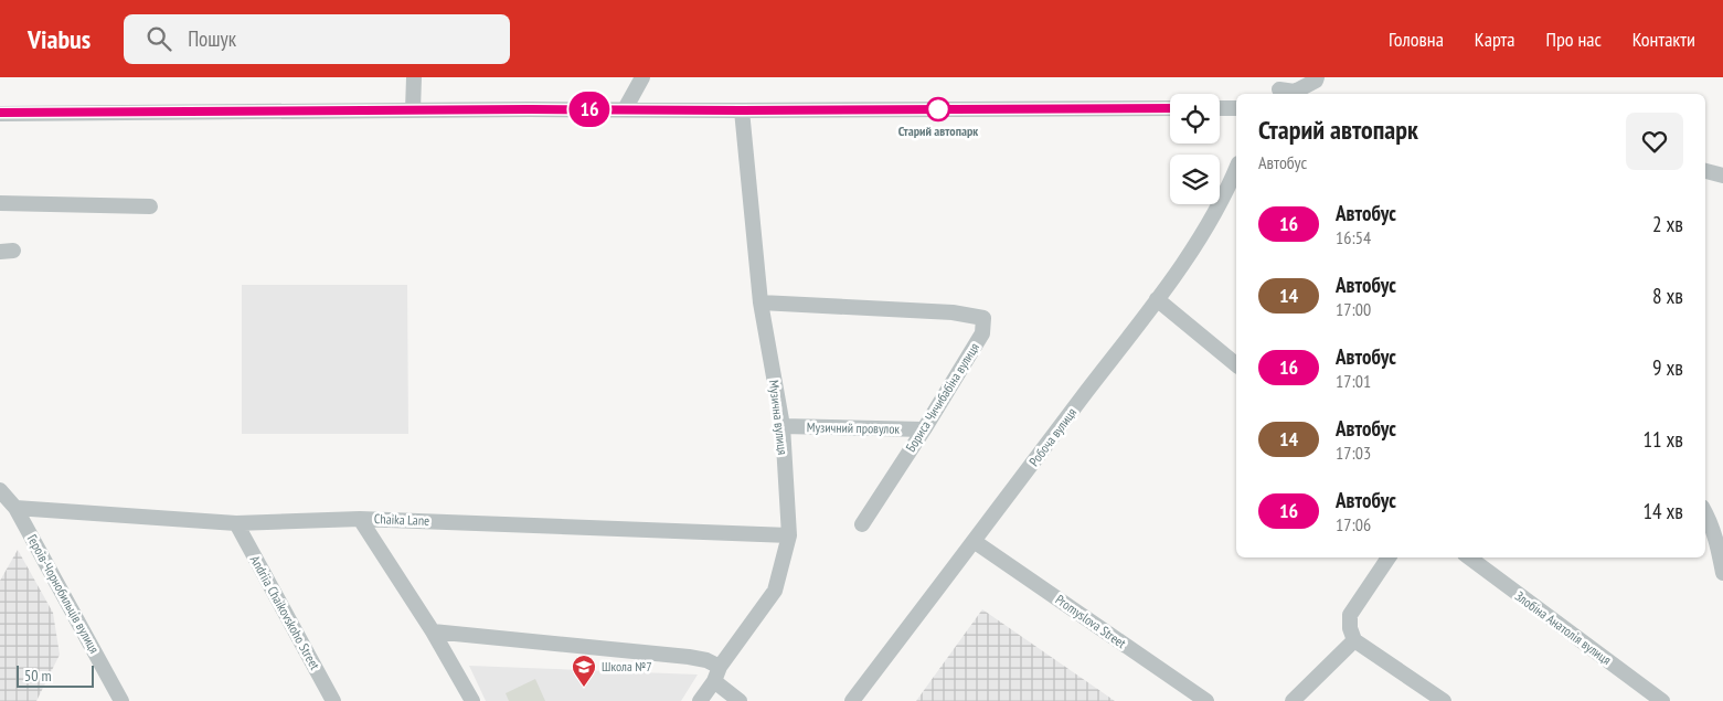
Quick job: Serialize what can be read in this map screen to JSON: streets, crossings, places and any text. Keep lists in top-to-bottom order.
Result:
{
  "streets": {
    "street": [
      "Бориса Чичибабіна вулиця",
      "Музична вулиця",
      "Музичний провулок",
      "Робоча вулиця",
      "Chaika Lane",
      "Героїв-Чорнобильців вулиця",
      "Andriia Chaikovskoho Street",
      "Promyslova Street",
      "Злобіна Анатолія вулиця"
    ]
  },
  "crossings": [
    ["Бориса Чичибабіна вулиця", "Музична вулиця"],
    ["Бориса Чичибабіна вулиця", "Музичний провулок"],
    ["Музична вулиця", "Музичний провулок"],
    ["Музична вулиця", "Chaika Lane"],
    ["Робоча вулиця", "Promyslova Street"],
    ["Chaika Lane", "Героїв-Чорнобильців вулиця"],
    ["Chaika Lane", "Andriia Chaikovskoho Street"]
  ],
  "places": {
    "other": ["Старий автопарк"],
    "school or university": ["Школа №7"]
  },
  "lines": ["bus line 16"],
  "scale_bar": "50 m",
  "page": {
    "header": "Viabus",
    "search": "Пошук",
    "nav": [
      "Головна",
      "Карта",
      "Про нас",
      "Контакти"
    ],
    "on_map": "16",
    "heading": ["Старий автопарк", "Автобус"],
    "list": [
      {
        "mark": "16",
        "name": "Автобус",
        "note": "16:54",
        "value": "2 хв"
      },
      {
        "mark": "14",
        "name": "Автобус",
        "note": "17:00",
        "value": "8 хв"
      },
      {
        "mark": "16",
        "name": "Автобус",
        "note": "17:01",
        "value": "9 хв"
      },
      {
        "mark": "14",
        "name": "Автобус",
        "note": "17:03",
        "value": "11 хв"
      },
      {
        "mark": "16",
        "name": "Автобус",
        "note": "17:06",
        "value": "14 хв"
      }
    ],
    "scale": "50 m"
  }
}
